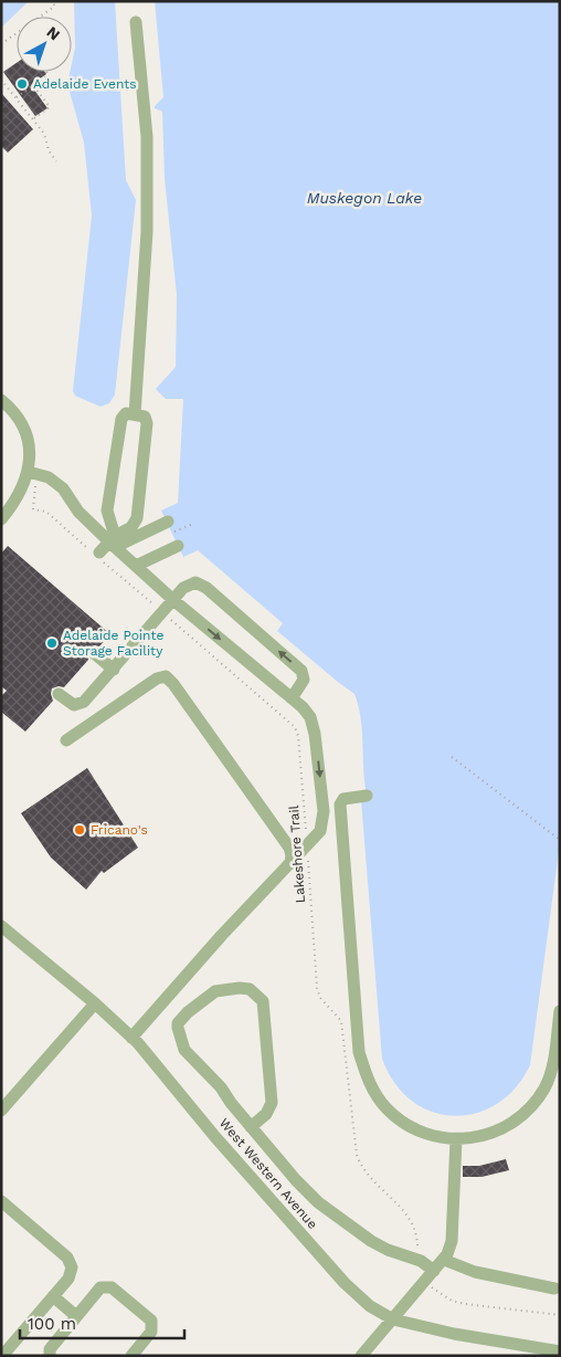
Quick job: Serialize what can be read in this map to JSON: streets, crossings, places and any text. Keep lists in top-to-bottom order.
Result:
{
  "streets": {
    "street": ["West Western Avenue"],
    "path": ["Lakeshore Trail"]
  },
  "water": ["Muskegon Lake"],
  "places": ["Adelaide Events", "Adelaide Pointe Storage Facility", "Fricano's"],
  "scale_bar": "100 m",
  "north": "top right"
}
